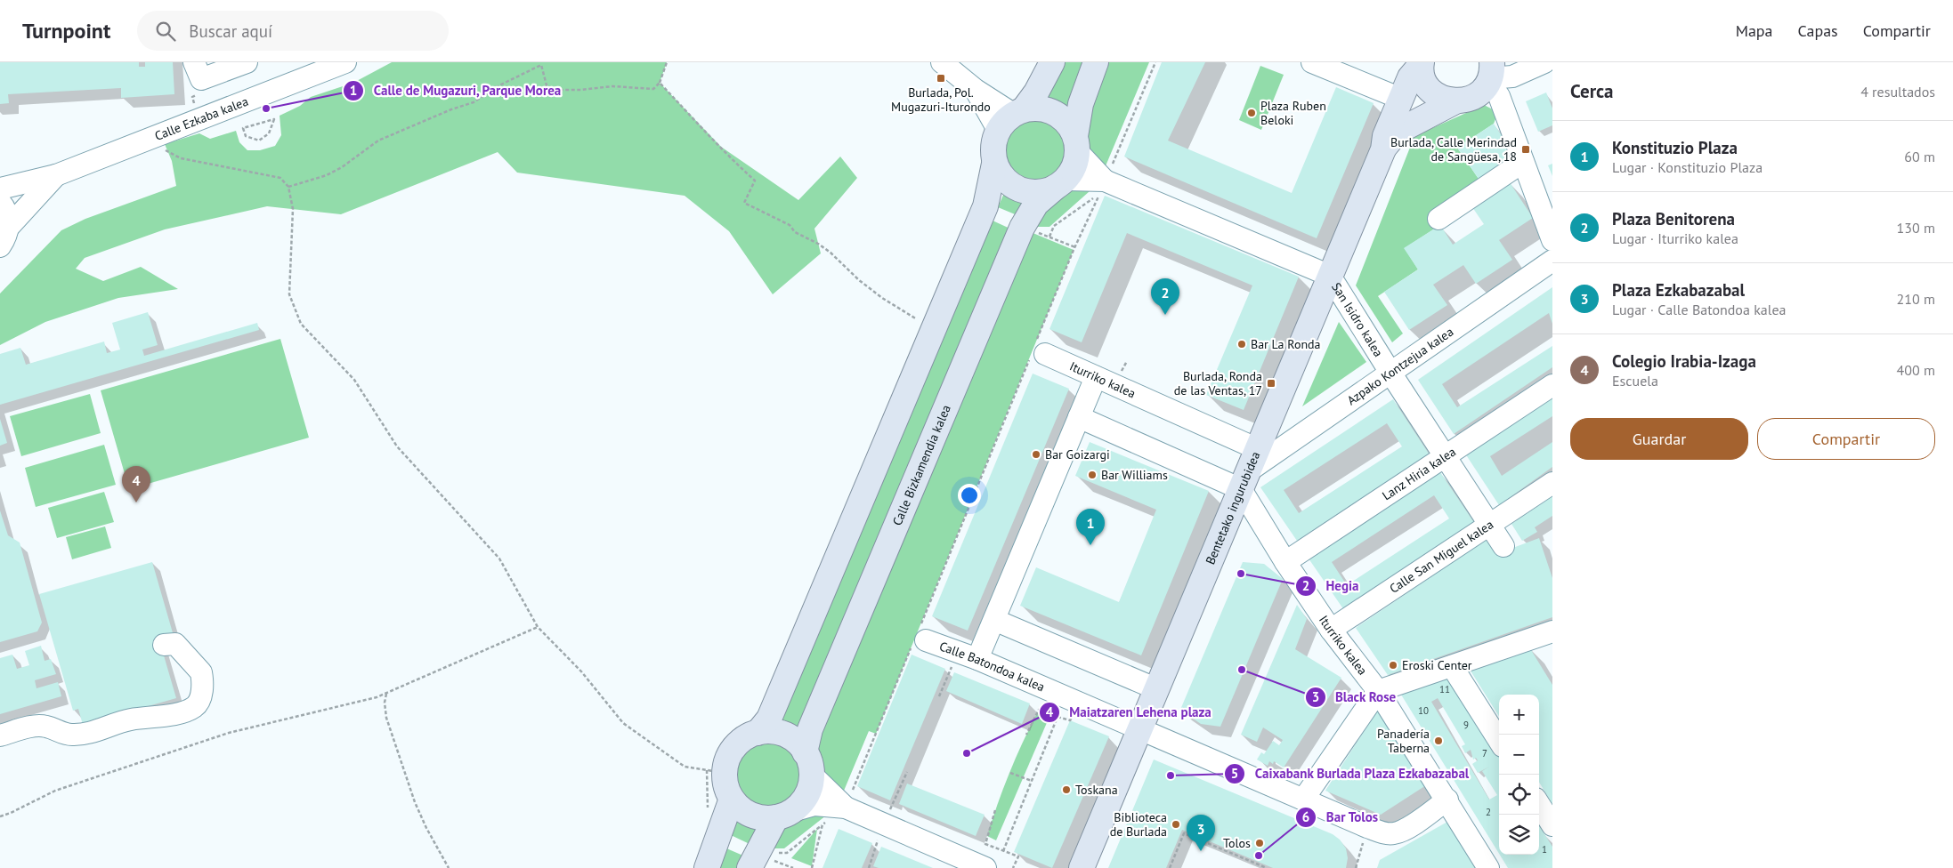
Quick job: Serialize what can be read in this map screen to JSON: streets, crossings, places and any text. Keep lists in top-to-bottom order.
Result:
{
  "streets": {
    "main road": ["Calle Bizkamendia kalea", "Bentetako ingurubidea"],
    "street": [
      "Calle Ezkaba kalea",
      "San Isidro kalea",
      "Azpako Kontzejua kalea",
      "Iturriko kalea",
      "Lanz Hiria kalea",
      "Calle San Miguel kalea",
      "Calle Batondoa kalea"
    ]
  },
  "crossings": [
    ["San Isidro kalea", "Azpako Kontzejua kalea"],
    ["San Isidro kalea", "Calle Bizkamendia kalea"],
    ["San Isidro kalea", "Lanz Hiria kalea"],
    ["San Isidro kalea", "Bentetako ingurubidea"],
    ["San Isidro kalea", "Calle San Miguel kalea"],
    ["Azpako Kontzejua kalea", "Iturriko kalea"],
    ["Azpako Kontzejua kalea", "Bentetako ingurubidea"],
    ["Iturriko kalea", "Lanz Hiria kalea"],
    ["Iturriko kalea", "Bentetako ingurubidea"],
    ["Iturriko kalea", "Calle San Miguel kalea"],
    ["Iturriko kalea", "Calle Batondoa kalea"],
    ["Bentetako ingurubidea", "Calle Batondoa kalea"]
  ],
  "places": {
    "transit": ["Burlada, Pol. Mugazuri-Iturondo", "Burlada, Calle Merindad de Sangüesa, 18", "Burlada, Ronda de las Ventas, 17"],
    "other": [
      "Calle de Mugazuri, Parque Morea",
      "Plaza Ruben Beloki",
      "Bar La Ronda",
      "Bar Goizargi",
      "Bar Williams",
      "Hegia",
      "Eroski Center",
      "Black Rose",
      "Panadería Taberna",
      "Maiatzaren Lehena plaza",
      "Caixabank Burlada Plaza Ezkabazabal",
      "Toskana",
      "Biblioteca de Burlada",
      "Tolos",
      "Bar Tolos"
    ]
  },
  "house_numbers": [
    "11",
    "10",
    "9",
    "7",
    "2",
    "1"
  ],
  "page": {
    "header": "Turnpoint",
    "search": "Buscar aquí",
    "nav": ["Mapa", "Capas", "Compartir"],
    "heading": ["Cerca", "4 resultados"],
    "list": [
      {
        "mark": "1",
        "name": "Konstituzio Plaza",
        "note": "Lugar · Konstituzio Plaza",
        "value": "60 m"
      },
      {
        "mark": "2",
        "name": "Plaza Benitorena",
        "note": "Lugar · Iturriko kalea",
        "value": "130 m"
      },
      {
        "mark": "3",
        "name": "Plaza Ezkabazabal",
        "note": "Lugar · Calle Batondoa kalea",
        "value": "210 m"
      },
      {
        "mark": "4",
        "name": "Colegio Irabia-Izaga",
        "note": "Escuela",
        "value": "400 m"
      }
    ],
    "pins": [
      "2",
      "4",
      "1",
      "3"
    ],
    "buttons": ["Guardar", "Compartir"],
    "map_buttons": ["+", "−"]
  }
}
